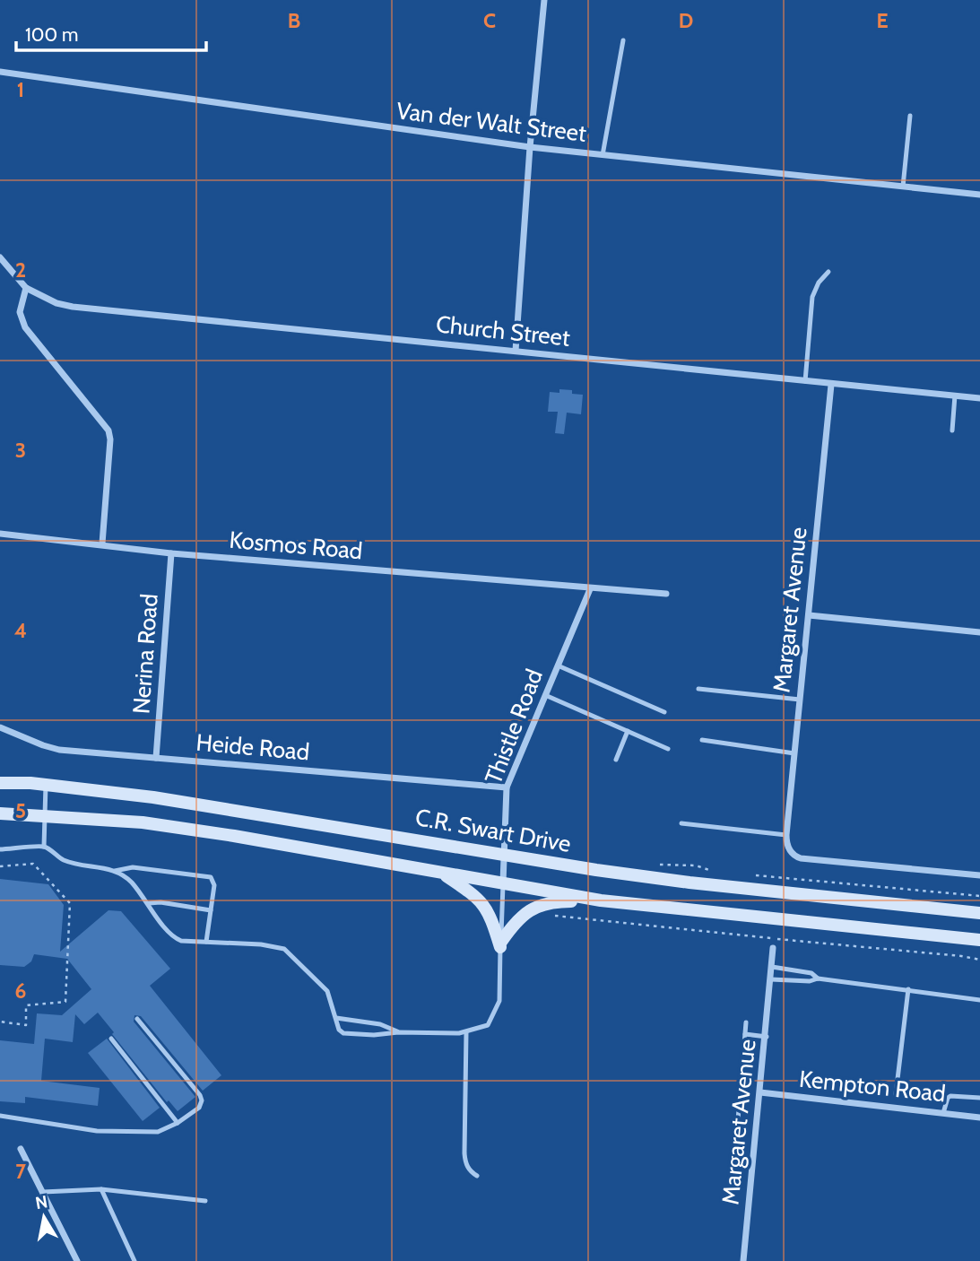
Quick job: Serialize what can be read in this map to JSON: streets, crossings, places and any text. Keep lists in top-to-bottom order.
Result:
{
  "streets": {
    "main road": ["C.R. Swart Drive"],
    "street": [
      "Van der Walt Street",
      "Church Street",
      "Kosmos Road",
      "Margaret Avenue",
      "Nerina Road",
      "Thistle Road",
      "Heide Road",
      "Kempton Road"
    ]
  },
  "crossings": [
    ["Church Street", "Margaret Avenue"],
    ["Kosmos Road", "Nerina Road"],
    ["Kosmos Road", "Thistle Road"],
    ["Margaret Avenue", "Kempton Road"],
    ["Nerina Road", "Heide Road"],
    ["Thistle Road", "Heide Road"],
    ["Thistle Road", "C.R. Swart Drive"]
  ],
  "scale_bar": "100 m",
  "north": "top",
  "grid": {
    "columns": [
      "B",
      "C",
      "D",
      "E"
    ],
    "rows": [
      "1",
      "2",
      "3",
      "4",
      "5",
      "6",
      "7"
    ]
  }
}
